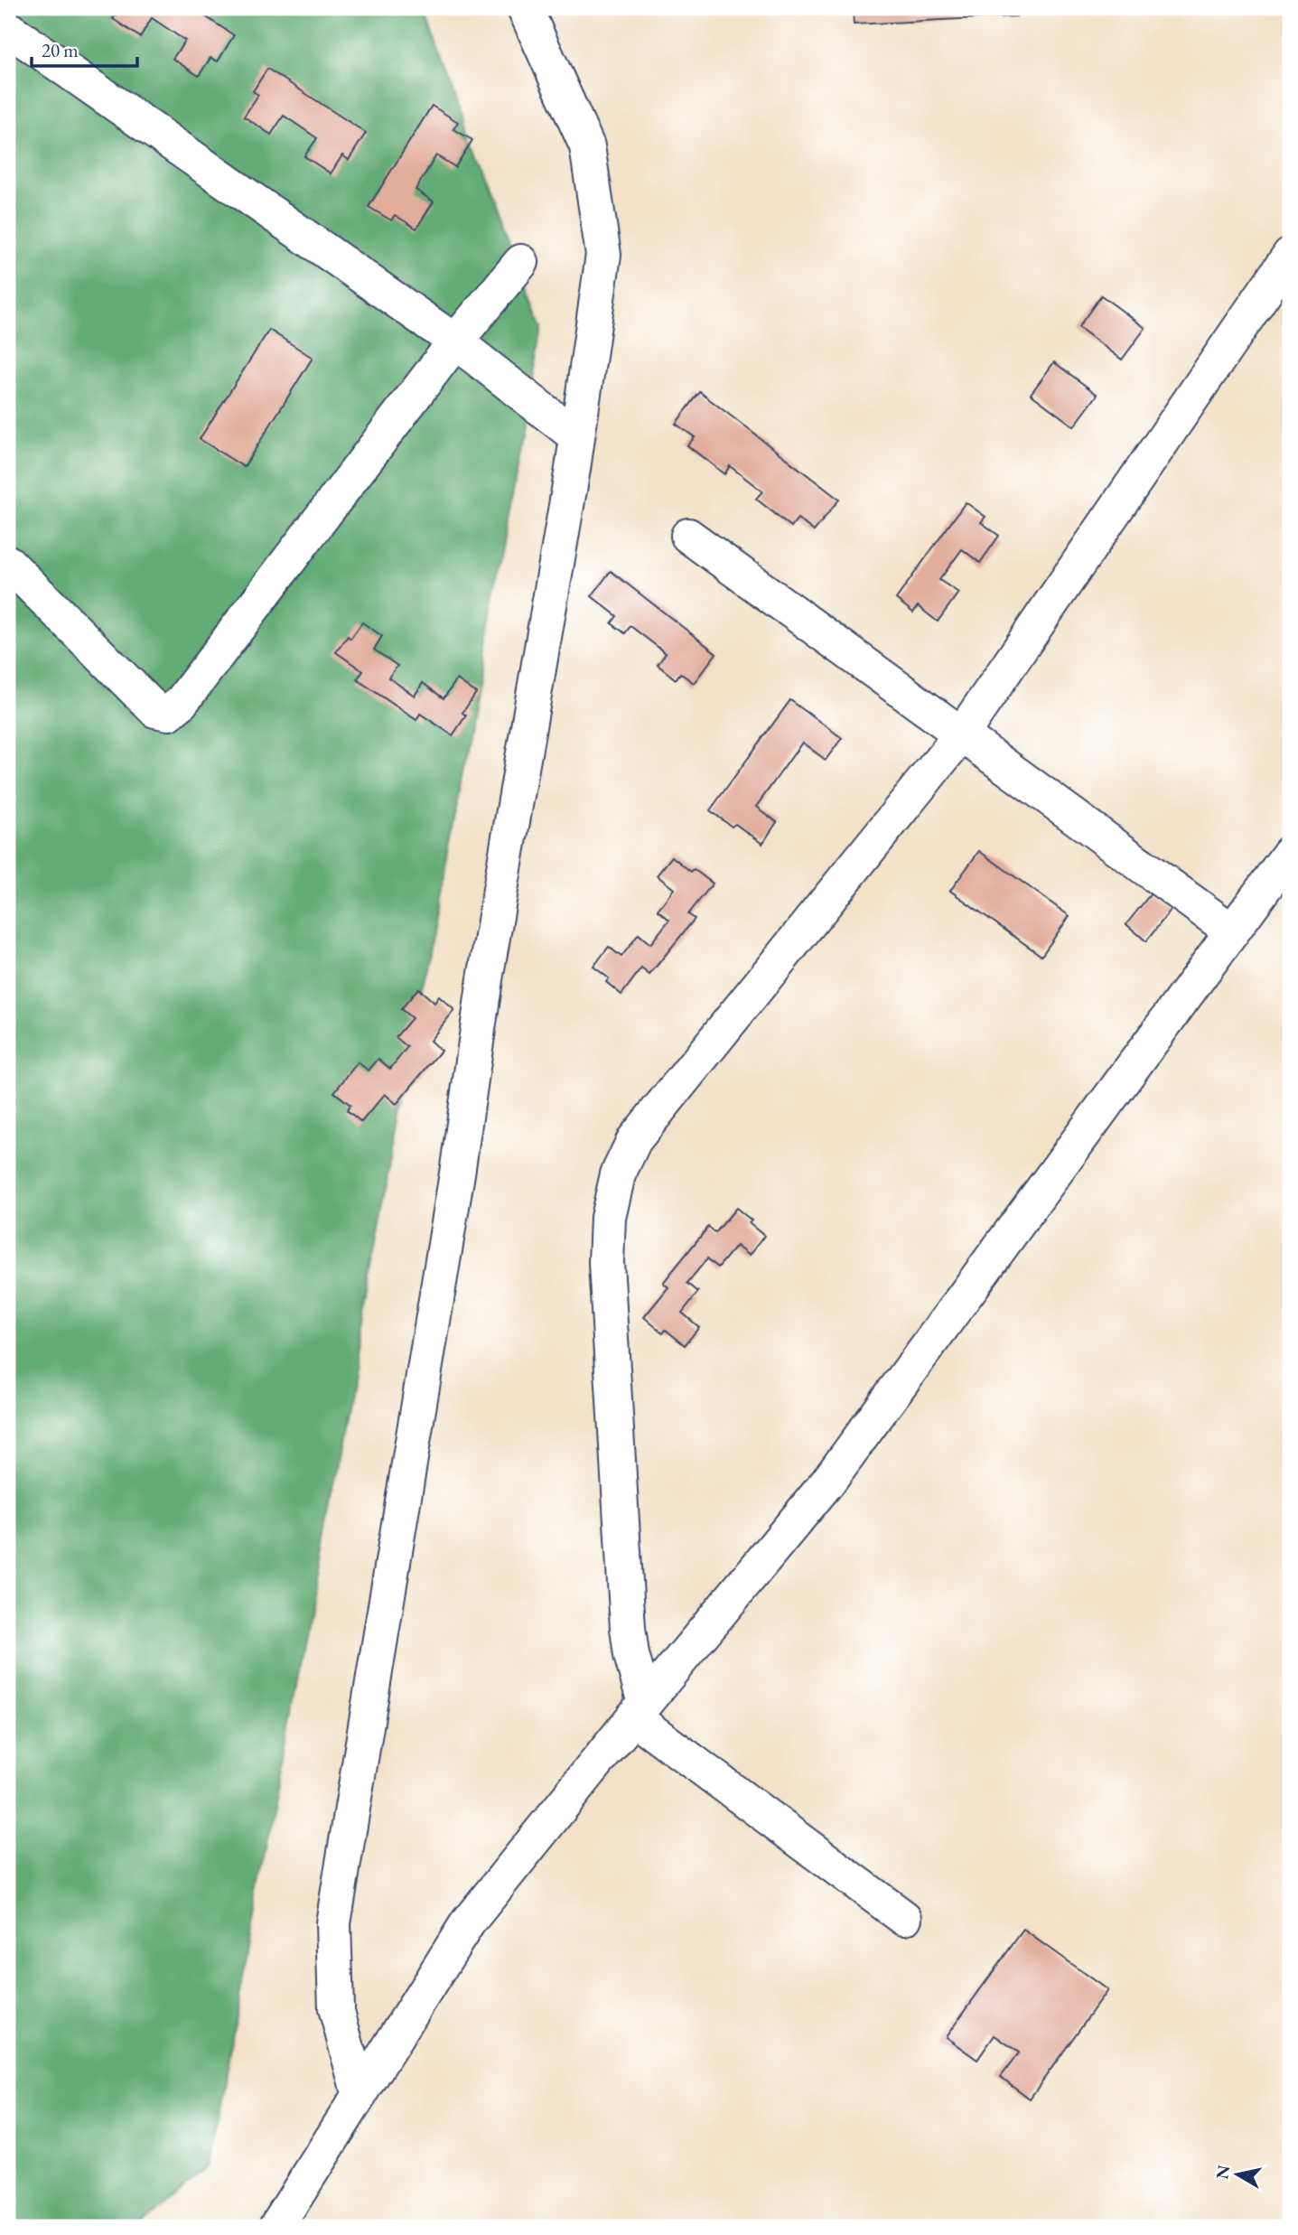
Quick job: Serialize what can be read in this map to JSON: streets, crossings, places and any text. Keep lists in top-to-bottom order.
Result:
{
  "scale_bar": "20 m",
  "north": "left"
}
